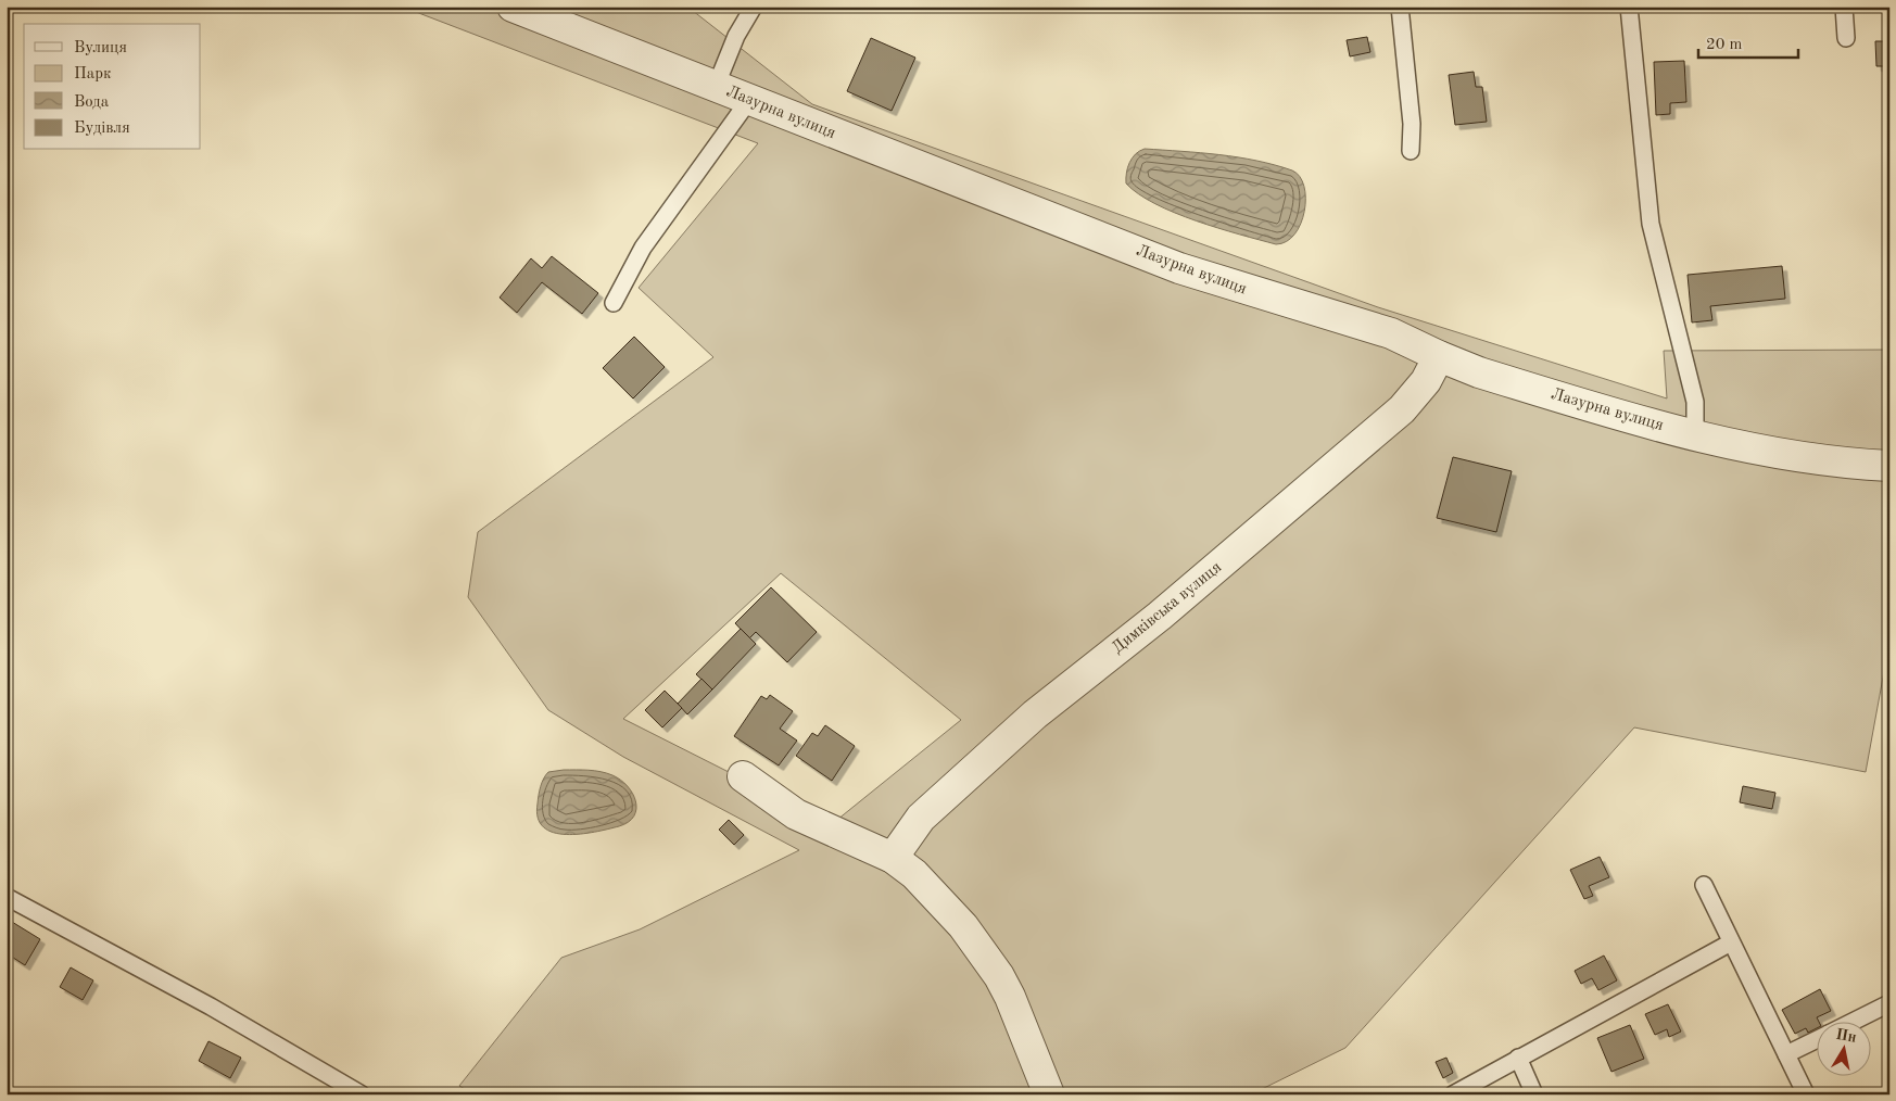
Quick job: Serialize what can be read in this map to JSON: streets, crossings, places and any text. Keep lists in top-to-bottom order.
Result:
{
  "streets": {
    "street": ["Лазурна вулиця", "Димківська вулиця"]
  },
  "crossings": [
    ["Лазурна вулиця", "Димківська вулиця"]
  ],
  "legend": [
    "Вулиця",
    "Парк",
    "Вода",
    "Будівля"
  ],
  "scale_bar": "20 m",
  "north": "top"
}
